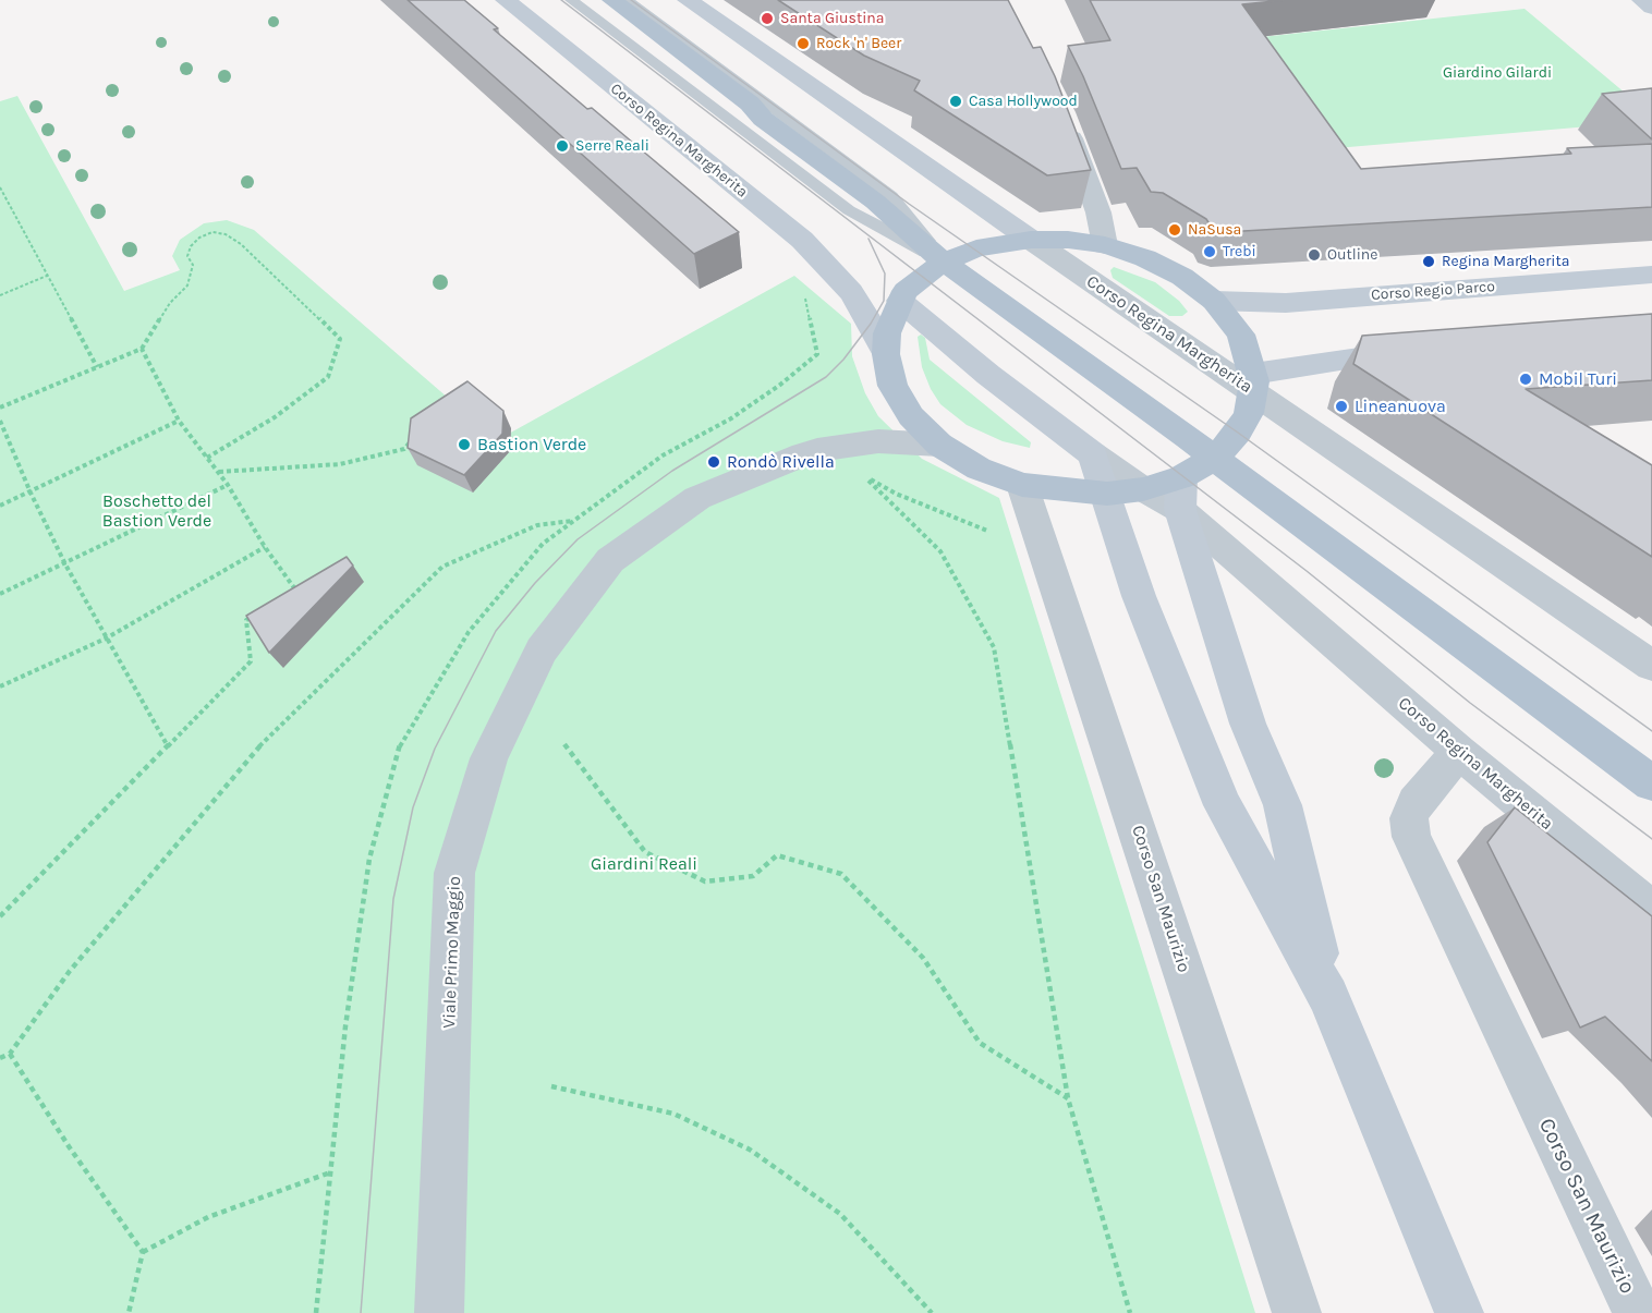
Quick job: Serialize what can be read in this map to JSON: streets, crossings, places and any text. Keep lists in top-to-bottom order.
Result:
{
  "streets": {
    "main road": ["Corso Regina Margherita", "Corso Regio Parco"],
    "street": ["Corso San Maurizio", "Viale Primo Maggio"]
  },
  "crossings": [
    ["Corso Regina Margherita", "Corso San Maurizio"]
  ],
  "parks": ["Giardino Gilardi", "Boschetto del Bastion Verde", "Giardini Reali"],
  "places": [
    "Santa Giustina",
    "Rock 'n' Beer",
    "Casa Hollywood",
    "Serre Reali",
    "NaSusa",
    "Trebi",
    "Outline",
    "Regina Margherita",
    "Mobil Turi",
    "Lineanuova",
    "Bastion Verde",
    "Rondò Rivella"
  ]
}
